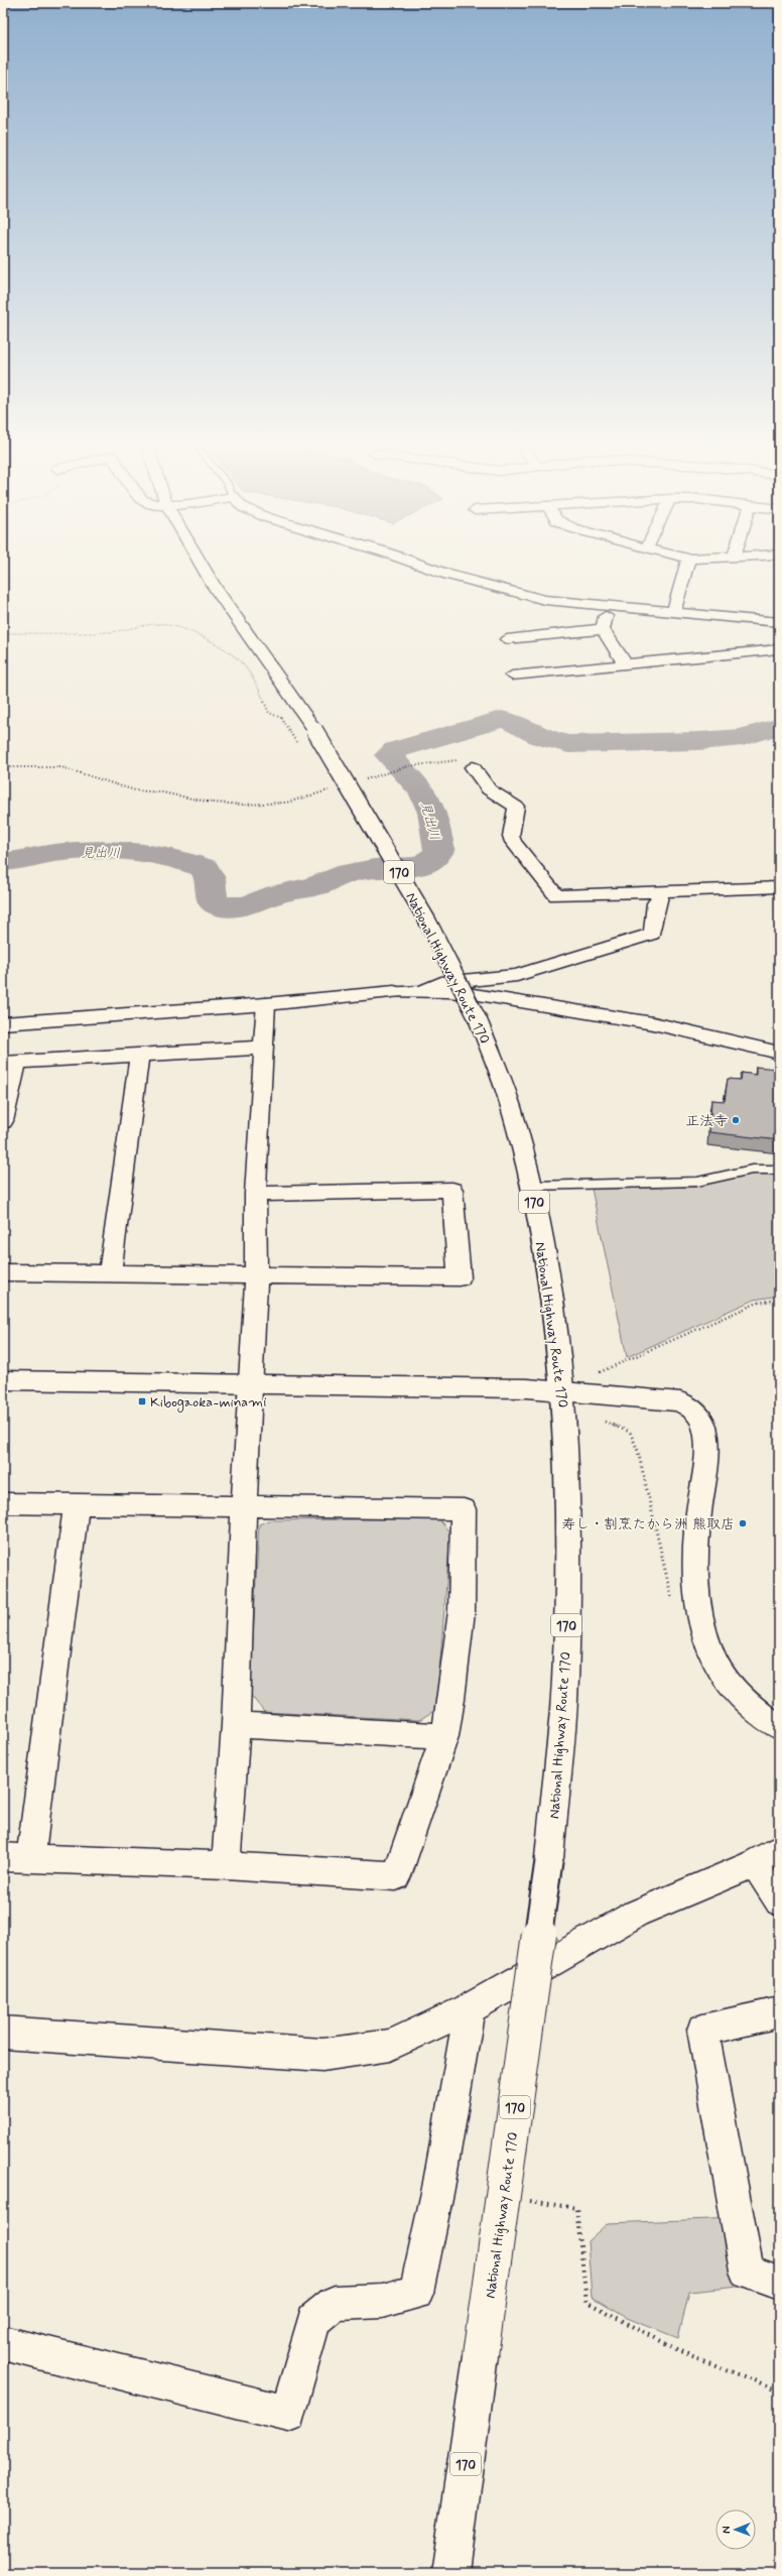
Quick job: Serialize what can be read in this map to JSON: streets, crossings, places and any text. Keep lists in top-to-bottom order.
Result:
{
  "streets": {
    "main road": ["170", "National Highway Route 170"]
  },
  "water": ["見出川"],
  "places": {
    "other": ["正法寺", "寿し・割烹たから洲 熊取店"],
    "transit": ["Kibogaoka-minami"]
  },
  "north": "left"
}
